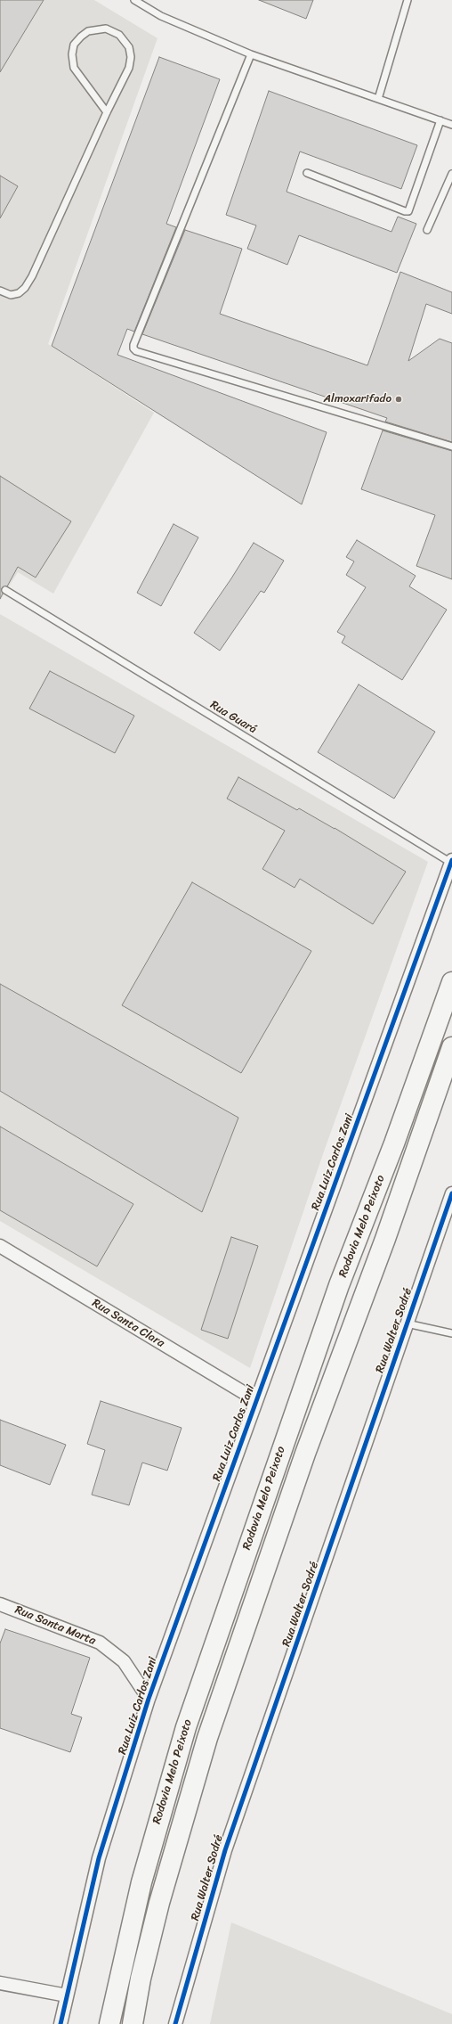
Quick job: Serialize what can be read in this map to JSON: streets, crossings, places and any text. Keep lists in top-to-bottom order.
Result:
{
  "streets": {
    "main road": ["Rodovia Melo Peixoto"],
    "street": [
      "Rua Luiz Carlos Zani",
      "Rua Santa Clara",
      "Rua Walter Sodré",
      "Rua Santa Marta"
    ],
    "lane": ["Rua Guará"]
  },
  "crossings": [
    ["Rua Guará", "Rua Luiz Carlos Zani"],
    ["Rua Luiz Carlos Zani", "Rua Santa Clara"],
    ["Rua Luiz Carlos Zani", "Rua Santa Marta"]
  ],
  "places": ["Almoxarifado"]
}
